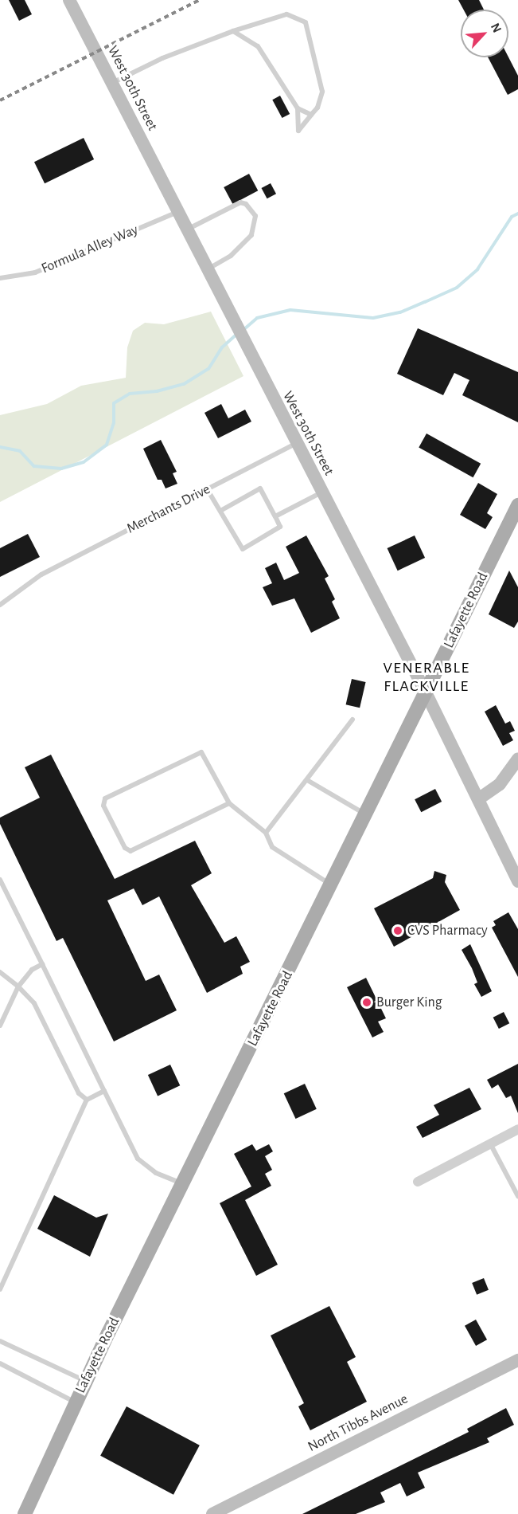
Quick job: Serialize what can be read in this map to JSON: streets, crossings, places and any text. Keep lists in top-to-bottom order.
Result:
{
  "streets": {
    "main road": ["West 30th Street", "Lafayette Road", "North Tibbs Avenue"],
    "lane": ["Formula Alley Way", "Merchants Drive"]
  },
  "crossings": [
    ["West 30th Street", "Formula Alley Way"],
    ["West 30th Street", "Merchants Drive"],
    ["West 30th Street", "Lafayette Road"]
  ],
  "districts": ["VENERABLE FLACKVILLE"],
  "places": ["CVS Pharmacy", "Burger King"],
  "north": "top right"
}
